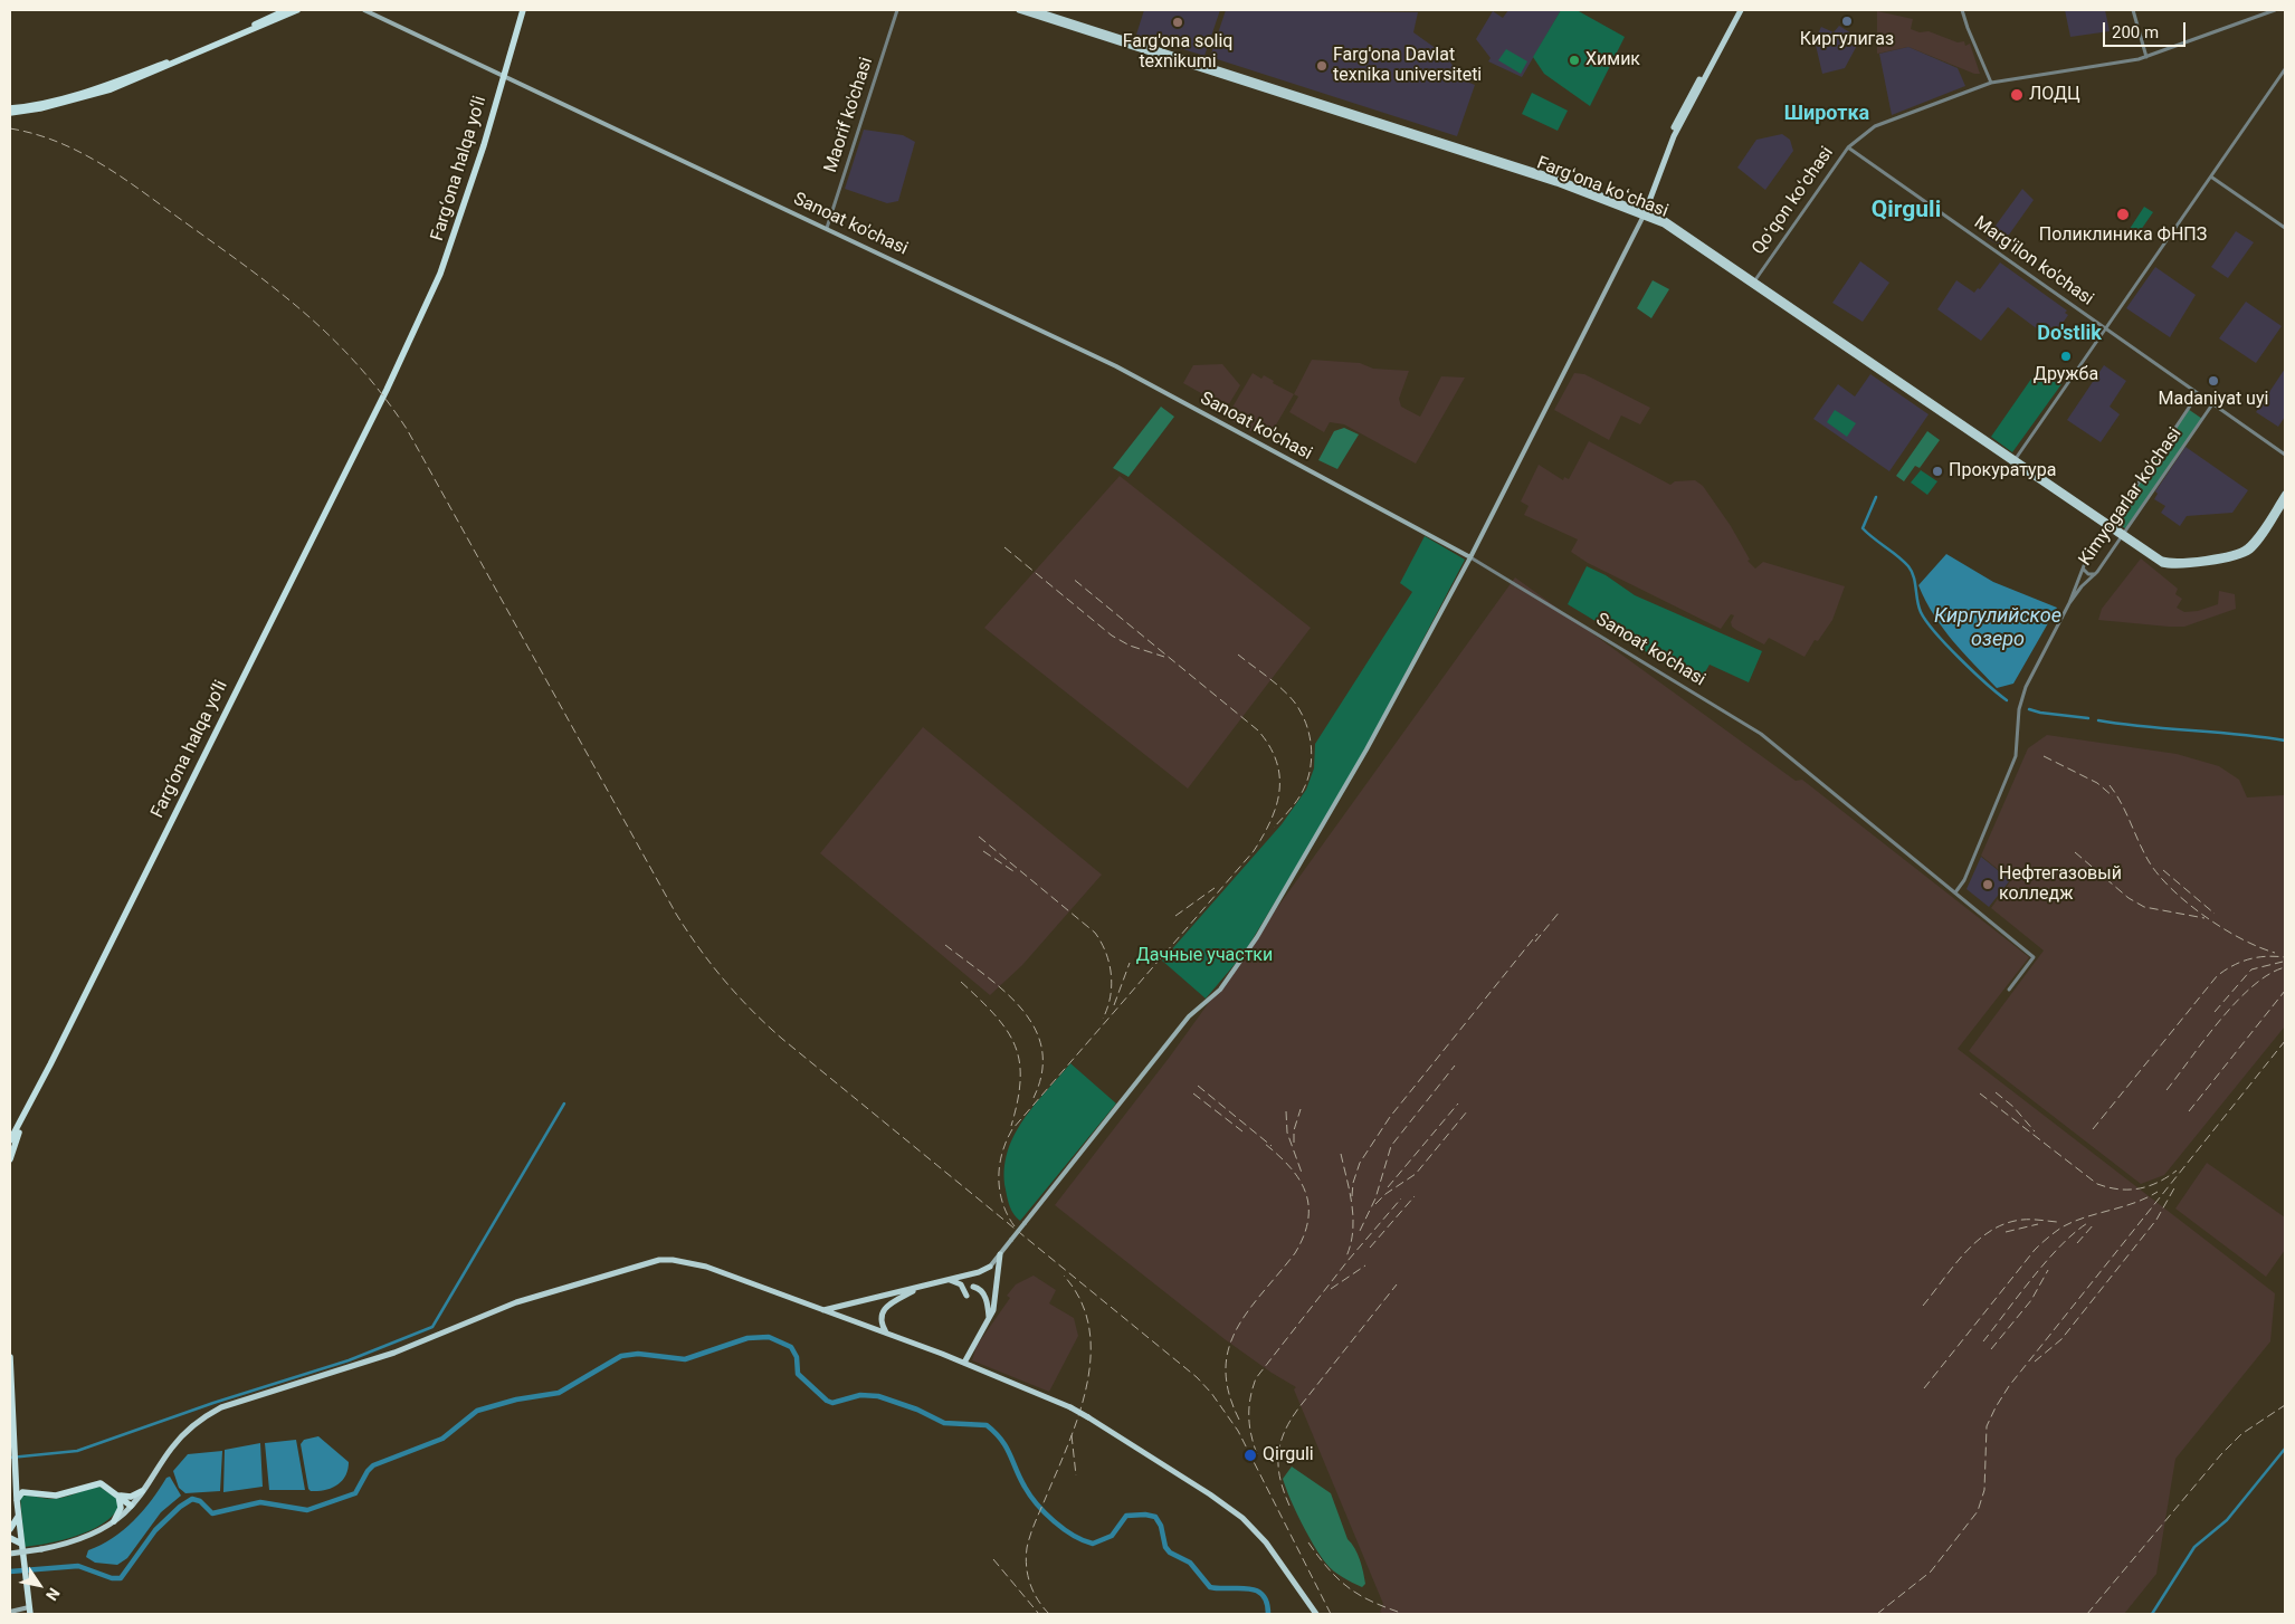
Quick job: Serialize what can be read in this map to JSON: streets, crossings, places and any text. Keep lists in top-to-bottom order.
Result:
{
  "streets": {
    "highway": ["Farg‘ona halqa yo‘li"],
    "main road": ["Fargʻona koʻchasi", "Sanoat ko'chasi"],
    "street": [
      "Maorif ko'chasi",
      "Qoʻqon koʻchasi",
      "Marg'ilon ko'chasi",
      "Kimyogarlar ko'chasi"
    ]
  },
  "crossings": [
    ["Maorif ko'chasi", "Sanoat ko'chasi"],
    ["Farg‘ona halqa yo‘li", "Sanoat ko'chasi"],
    ["Fargʻona koʻchasi", "Qoʻqon koʻchasi"],
    ["Fargʻona koʻchasi", "Kimyogarlar ko'chasi"],
    ["Qoʻqon koʻchasi", "Marg'ilon ko'chasi"],
    ["Sanoat ko'chasi", "Kimyogarlar ko'chasi"],
    ["Marg'ilon ko'chasi", "Kimyogarlar ko'chasi"]
  ],
  "districts": ["Широтка", "Qirguli", "Do'stlik"],
  "water": ["Киргулийское озеро"],
  "parks": ["Дачные участки"],
  "places": [
    "Киргулигаз",
    "Farg'ona soliq texnikumi",
    "Химик",
    "Farg'ona Davlat texnika universiteti",
    "ЛОДЦ",
    "Поликлиника ФНПЗ",
    "Дружба",
    "Madaniyat uyi",
    "Прокуратура",
    "Нефтегазовый колледж",
    "Qirguli"
  ],
  "scale_bar": "200 m",
  "north": "bottom right"
}
